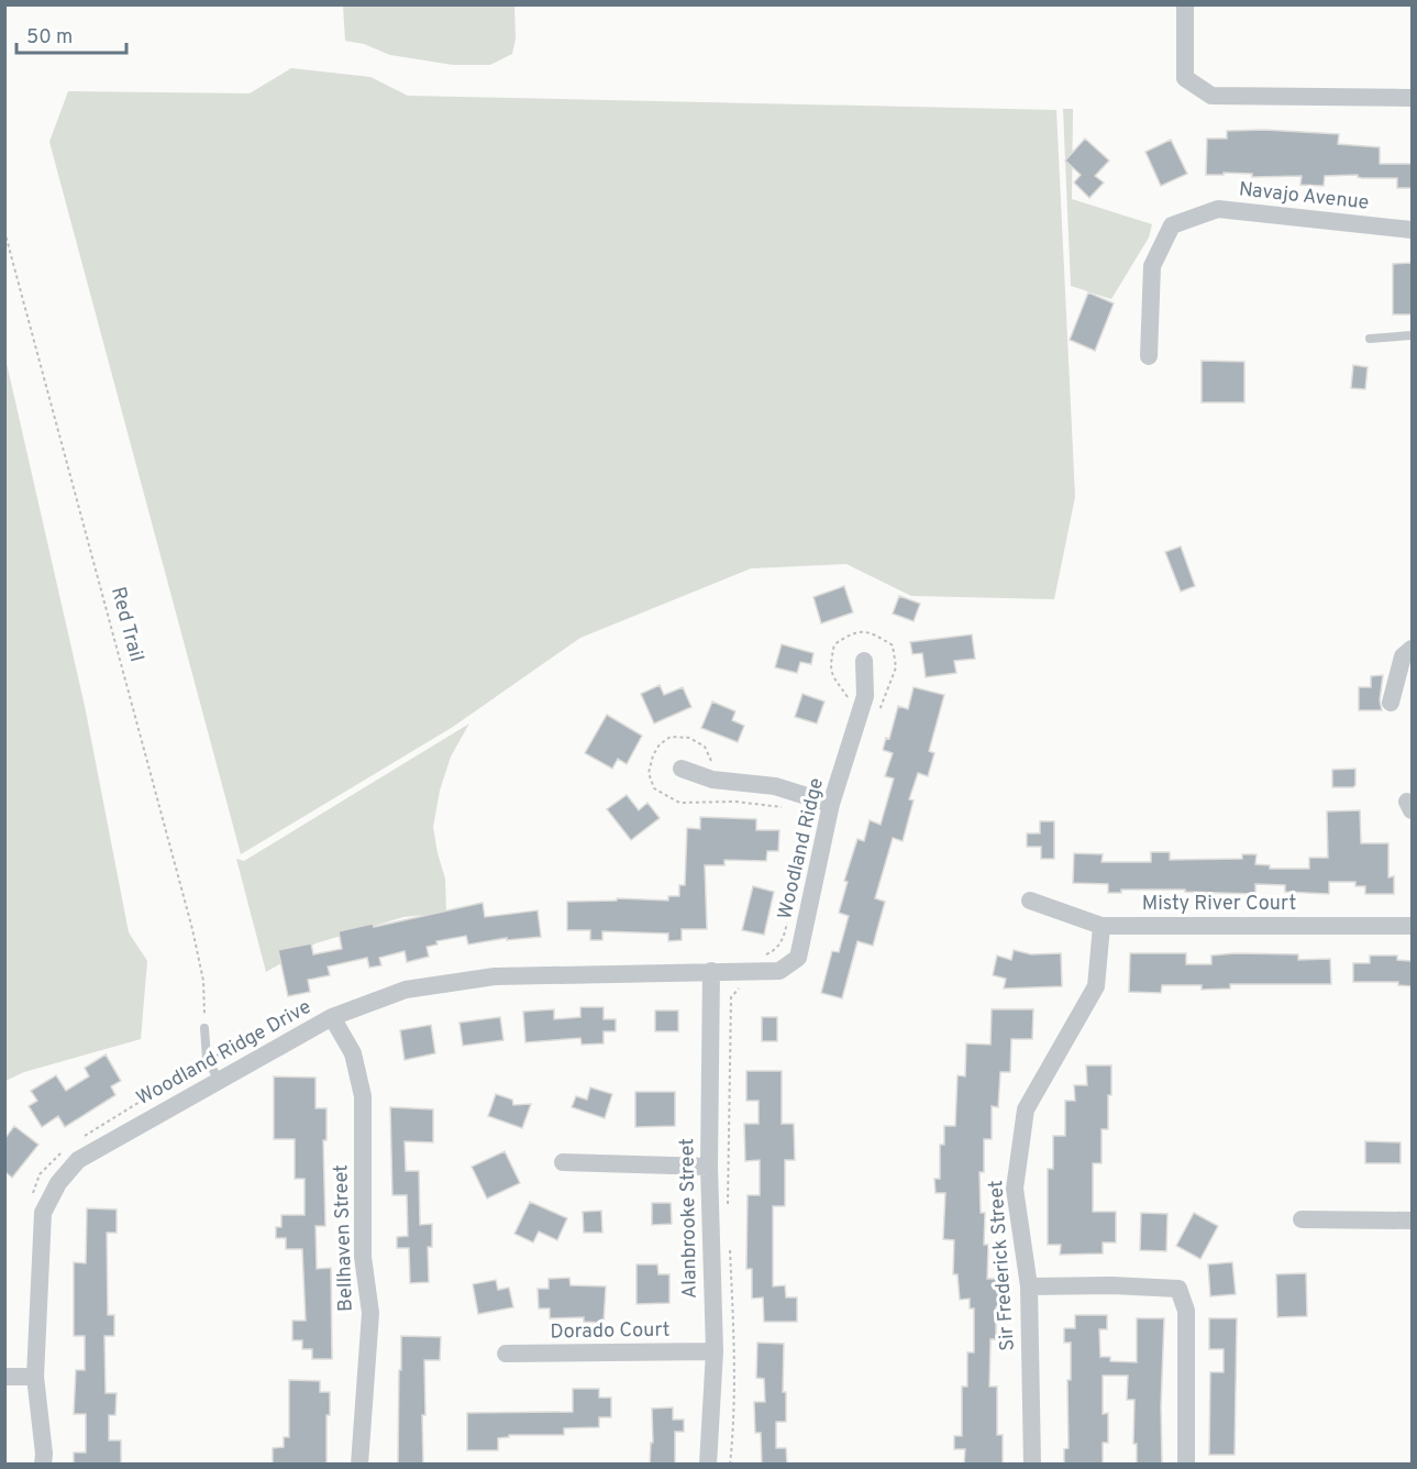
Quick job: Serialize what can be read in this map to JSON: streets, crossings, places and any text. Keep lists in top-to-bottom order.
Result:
{
  "streets": {
    "street": [
      "Navajo Avenue",
      "Woodland Ridge",
      "Misty River Court",
      "Woodland Ridge Drive",
      "Alanbrooke Street",
      "Bellhaven Street",
      "Sir Frederick Street",
      "Dorado Court"
    ],
    "path": ["Red Trail"]
  },
  "crossings": [
    ["Woodland Ridge", "Woodland Ridge Drive"],
    ["Woodland Ridge", "Alanbrooke Street"],
    ["Misty River Court", "Sir Frederick Street"],
    ["Woodland Ridge Drive", "Alanbrooke Street"],
    ["Woodland Ridge Drive", "Bellhaven Street"],
    ["Alanbrooke Street", "Dorado Court"]
  ],
  "scale_bar": "50 m"
}
